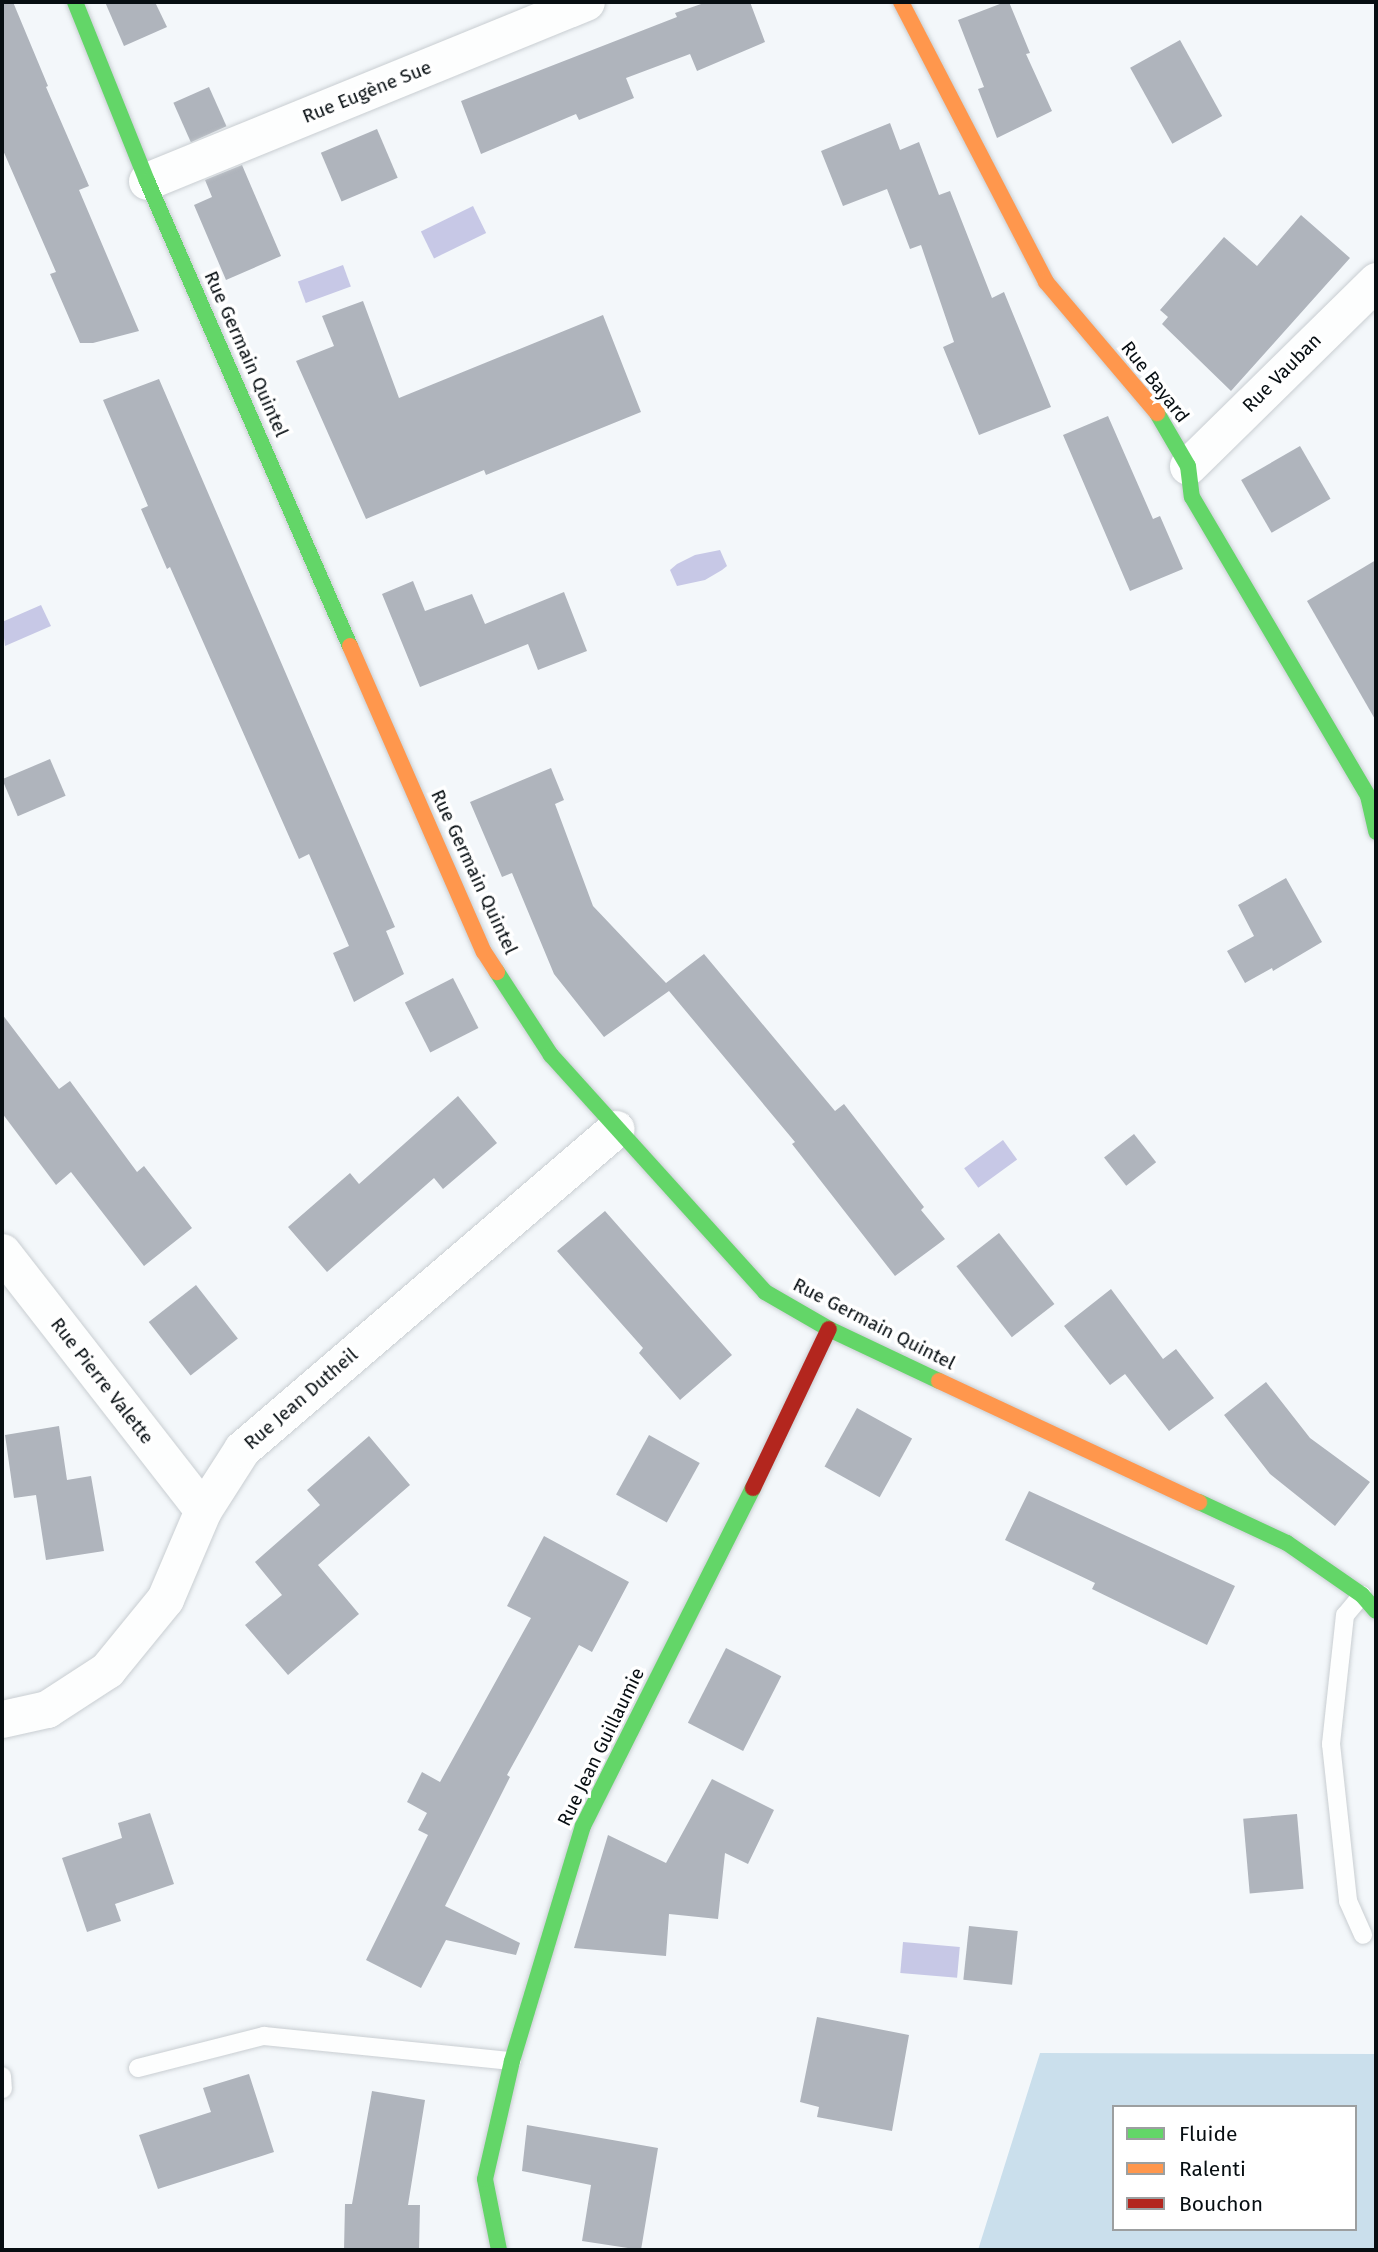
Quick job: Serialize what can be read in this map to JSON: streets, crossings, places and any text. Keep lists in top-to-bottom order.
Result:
{
  "streets": {
    "street": [
      "Rue Eugène Sue",
      "Rue Germain Quintel",
      "Rue Vauban",
      "Rue Bayard",
      "Rue Pierre Valette",
      "Rue Jean Dutheil",
      "Rue Jean Guillaumie"
    ]
  },
  "crossings": [
    ["Rue Eugène Sue", "Rue Germain Quintel"],
    ["Rue Germain Quintel", "Rue Jean Dutheil"],
    ["Rue Germain Quintel", "Rue Jean Guillaumie"],
    ["Rue Vauban", "Rue Bayard"],
    ["Rue Pierre Valette", "Rue Jean Dutheil"]
  ],
  "legend": ["Fluide", "Ralenti", "Bouchon"]
}
